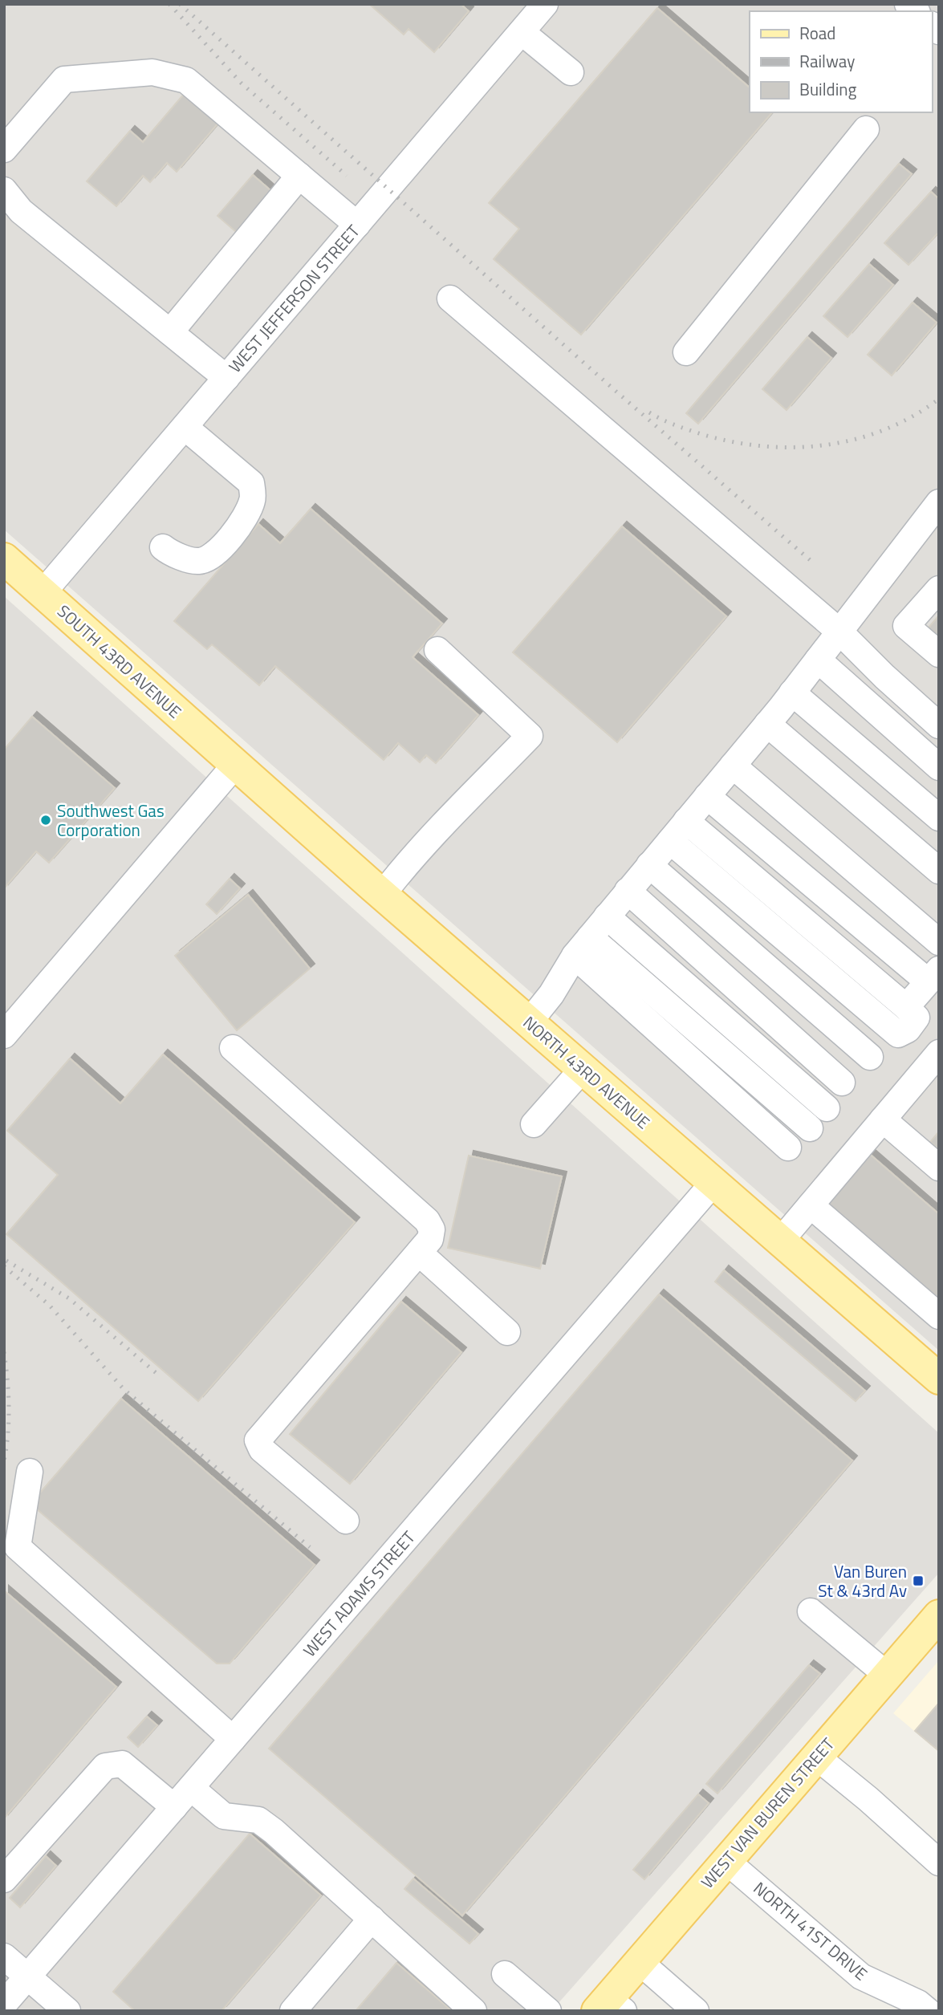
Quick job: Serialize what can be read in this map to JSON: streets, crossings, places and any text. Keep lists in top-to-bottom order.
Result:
{
  "streets": {
    "main road": ["SOUTH 43RD AVENUE", "NORTH 43RD AVENUE", "WEST VAN BUREN STREET"],
    "street": ["WEST JEFFERSON STREET", "WEST ADAMS STREET", "NORTH 41ST DRIVE"]
  },
  "crossings": [
    ["WEST JEFFERSON STREET", "SOUTH 43RD AVENUE"],
    ["SOUTH 43RD AVENUE", "NORTH 43RD AVENUE"],
    ["NORTH 43RD AVENUE", "WEST ADAMS STREET"],
    ["WEST VAN BUREN STREET", "NORTH 41ST DRIVE"]
  ],
  "places": {
    "other": ["Southwest Gas Corporation"],
    "transit": ["Van Buren St & 43rd Av"]
  },
  "legend": ["Road", "Railway", "Building"]
}
